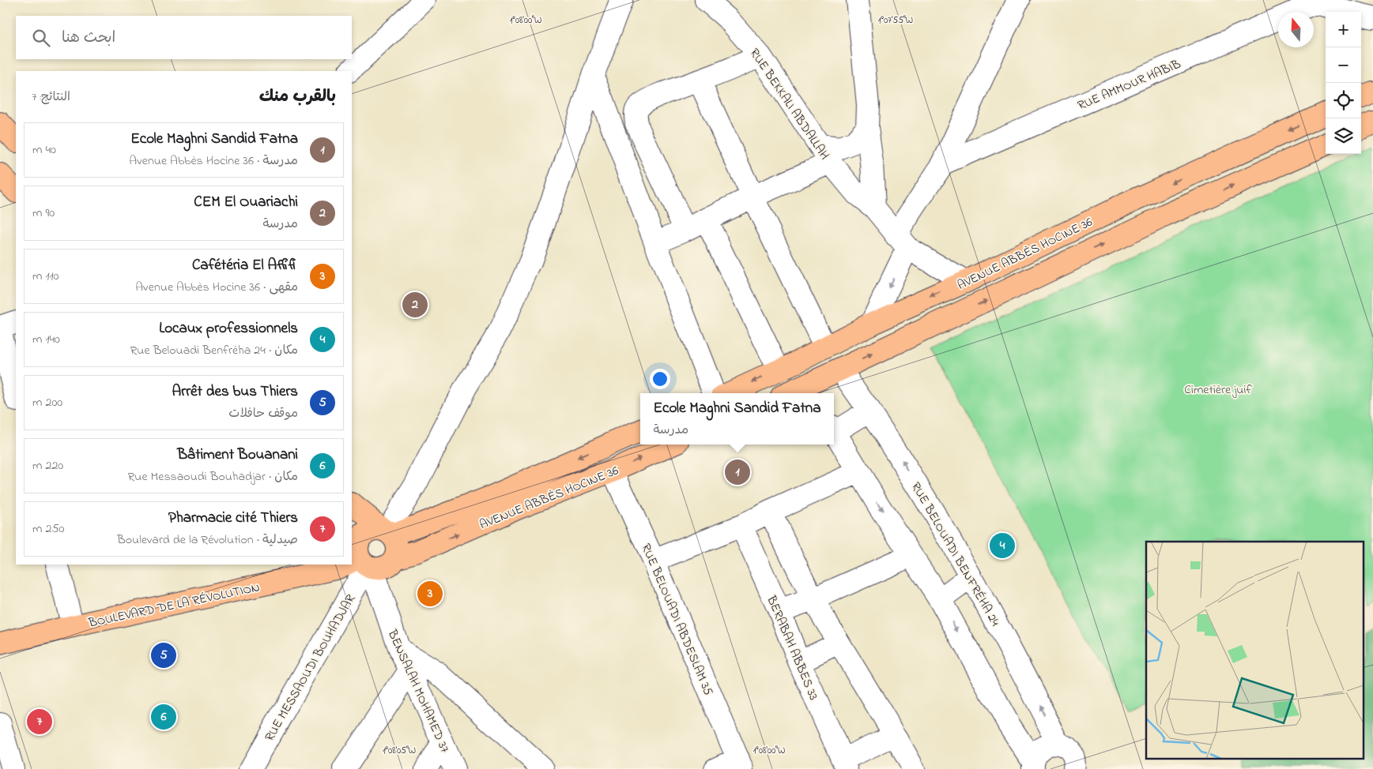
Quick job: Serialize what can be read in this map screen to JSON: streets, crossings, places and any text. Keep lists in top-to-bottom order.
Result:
{
  "streets": {
    "main road": ["AVENUE ABBÈS HOCINE 36", "BOULEVARD DE LA RÉVOLUTION"],
    "street": [
      "RUE AMMOUR HABIB",
      "RUE BEKKALI ABDALLAH",
      "RUE BELOUADI BENFRÉHA 24",
      "RUE BELOUADI ABDESLAM 35",
      "BERABAH ABBES 33",
      "RUE MESSAOUDI BOUHADJAR",
      "BENSALAH MOHAMED 37"
    ]
  },
  "crossings": [
    ["AVENUE ABBÈS HOCINE 36", "RUE BELOUADI BENFRÉHA 24"],
    ["AVENUE ABBÈS HOCINE 36", "RUE BELOUADI ABDESLAM 35"],
    ["AVENUE ABBÈS HOCINE 36", "RUE MESSAOUDI BOUHADJAR"],
    ["AVENUE ABBÈS HOCINE 36", "BENSALAH MOHAMED 37"],
    ["RUE MESSAOUDI BOUHADJAR", "BENSALAH MOHAMED 37"]
  ],
  "parks": ["Cimetière juif"],
  "north": "top",
  "page": {
    "map_buttons": ["+", "−"],
    "search": "ابحث هنا",
    "heading": ["بالقرب منك", "النتائج: 7"],
    "list": [
      {
        "mark": "1",
        "name": "Ecole Maghni Sandid Fatna",
        "note": "مدرسة · Avenue Abbès Hocine 36",
        "value": "40 m"
      },
      {
        "mark": "2",
        "name": "CEM El Ouariachi",
        "note": "مدرسة",
        "value": "90 m"
      },
      {
        "mark": "3",
        "name": "Cafétéria El Affifi",
        "note": "مقهى · Avenue Abbès Hocine 36",
        "value": "110 m"
      },
      {
        "mark": "4",
        "name": "Locaux professionnels",
        "note": "مكان · Rue Belouadi Benfréha 24",
        "value": "140 m"
      },
      {
        "mark": "5",
        "name": "Arrêt des bus Thiers",
        "note": "موقف حافلات",
        "value": "200 m"
      },
      {
        "mark": "6",
        "name": "Bâtiment Bouanani",
        "note": "مكان · Rue Messaoudi Bouhadjar",
        "value": "220 m"
      },
      {
        "mark": "7",
        "name": "Pharmacie cité Thiers",
        "note": "صيدلية · Boulevard de la Révolution",
        "value": "250 m"
      }
    ],
    "pins": [
      "2",
      "1",
      "4",
      "3",
      "5",
      "6",
      "7"
    ],
    "popup": ["Ecole Maghni Sandid Fatna", "مدرسة"]
  },
  "coordinates": ["1°08'00\"W", "1°07'55\"W", "1°08'05\"W"]
}
